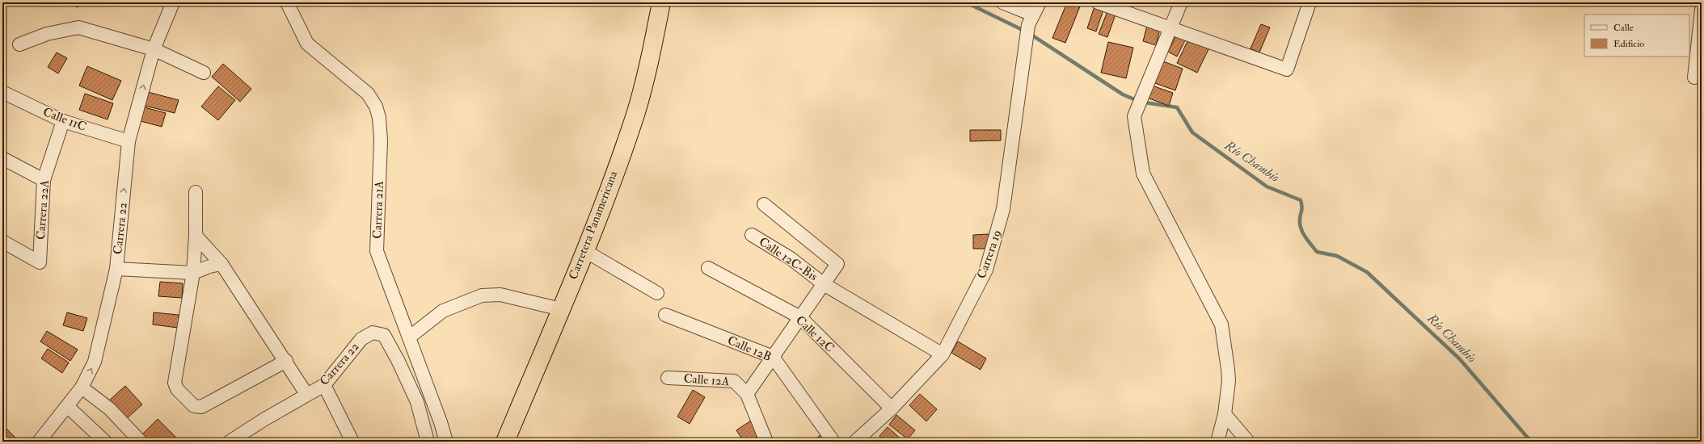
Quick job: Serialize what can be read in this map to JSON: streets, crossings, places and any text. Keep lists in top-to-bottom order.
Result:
{
  "streets": {
    "highway": ["Carretera Panamericana"],
    "street": [
      "Calle 11C",
      "Carrera 22A",
      "Carrera 21A",
      "Carrera 22",
      "Carrera 19",
      "Calle 12C-Bis",
      "Calle 12C",
      "Calle 12B",
      "Calle 12A"
    ]
  },
  "crossings": [
    ["Calle 11C", "Carrera 22A"],
    ["Calle 11C", "Carrera 22"],
    ["Carrera 19", "Calle 12C-Bis"],
    ["Carrera 19", "Calle 12C"]
  ],
  "one_way": ["Carrera 22"],
  "water": ["Río Chambío"],
  "legend": ["Calle", "Edificio"]
}
